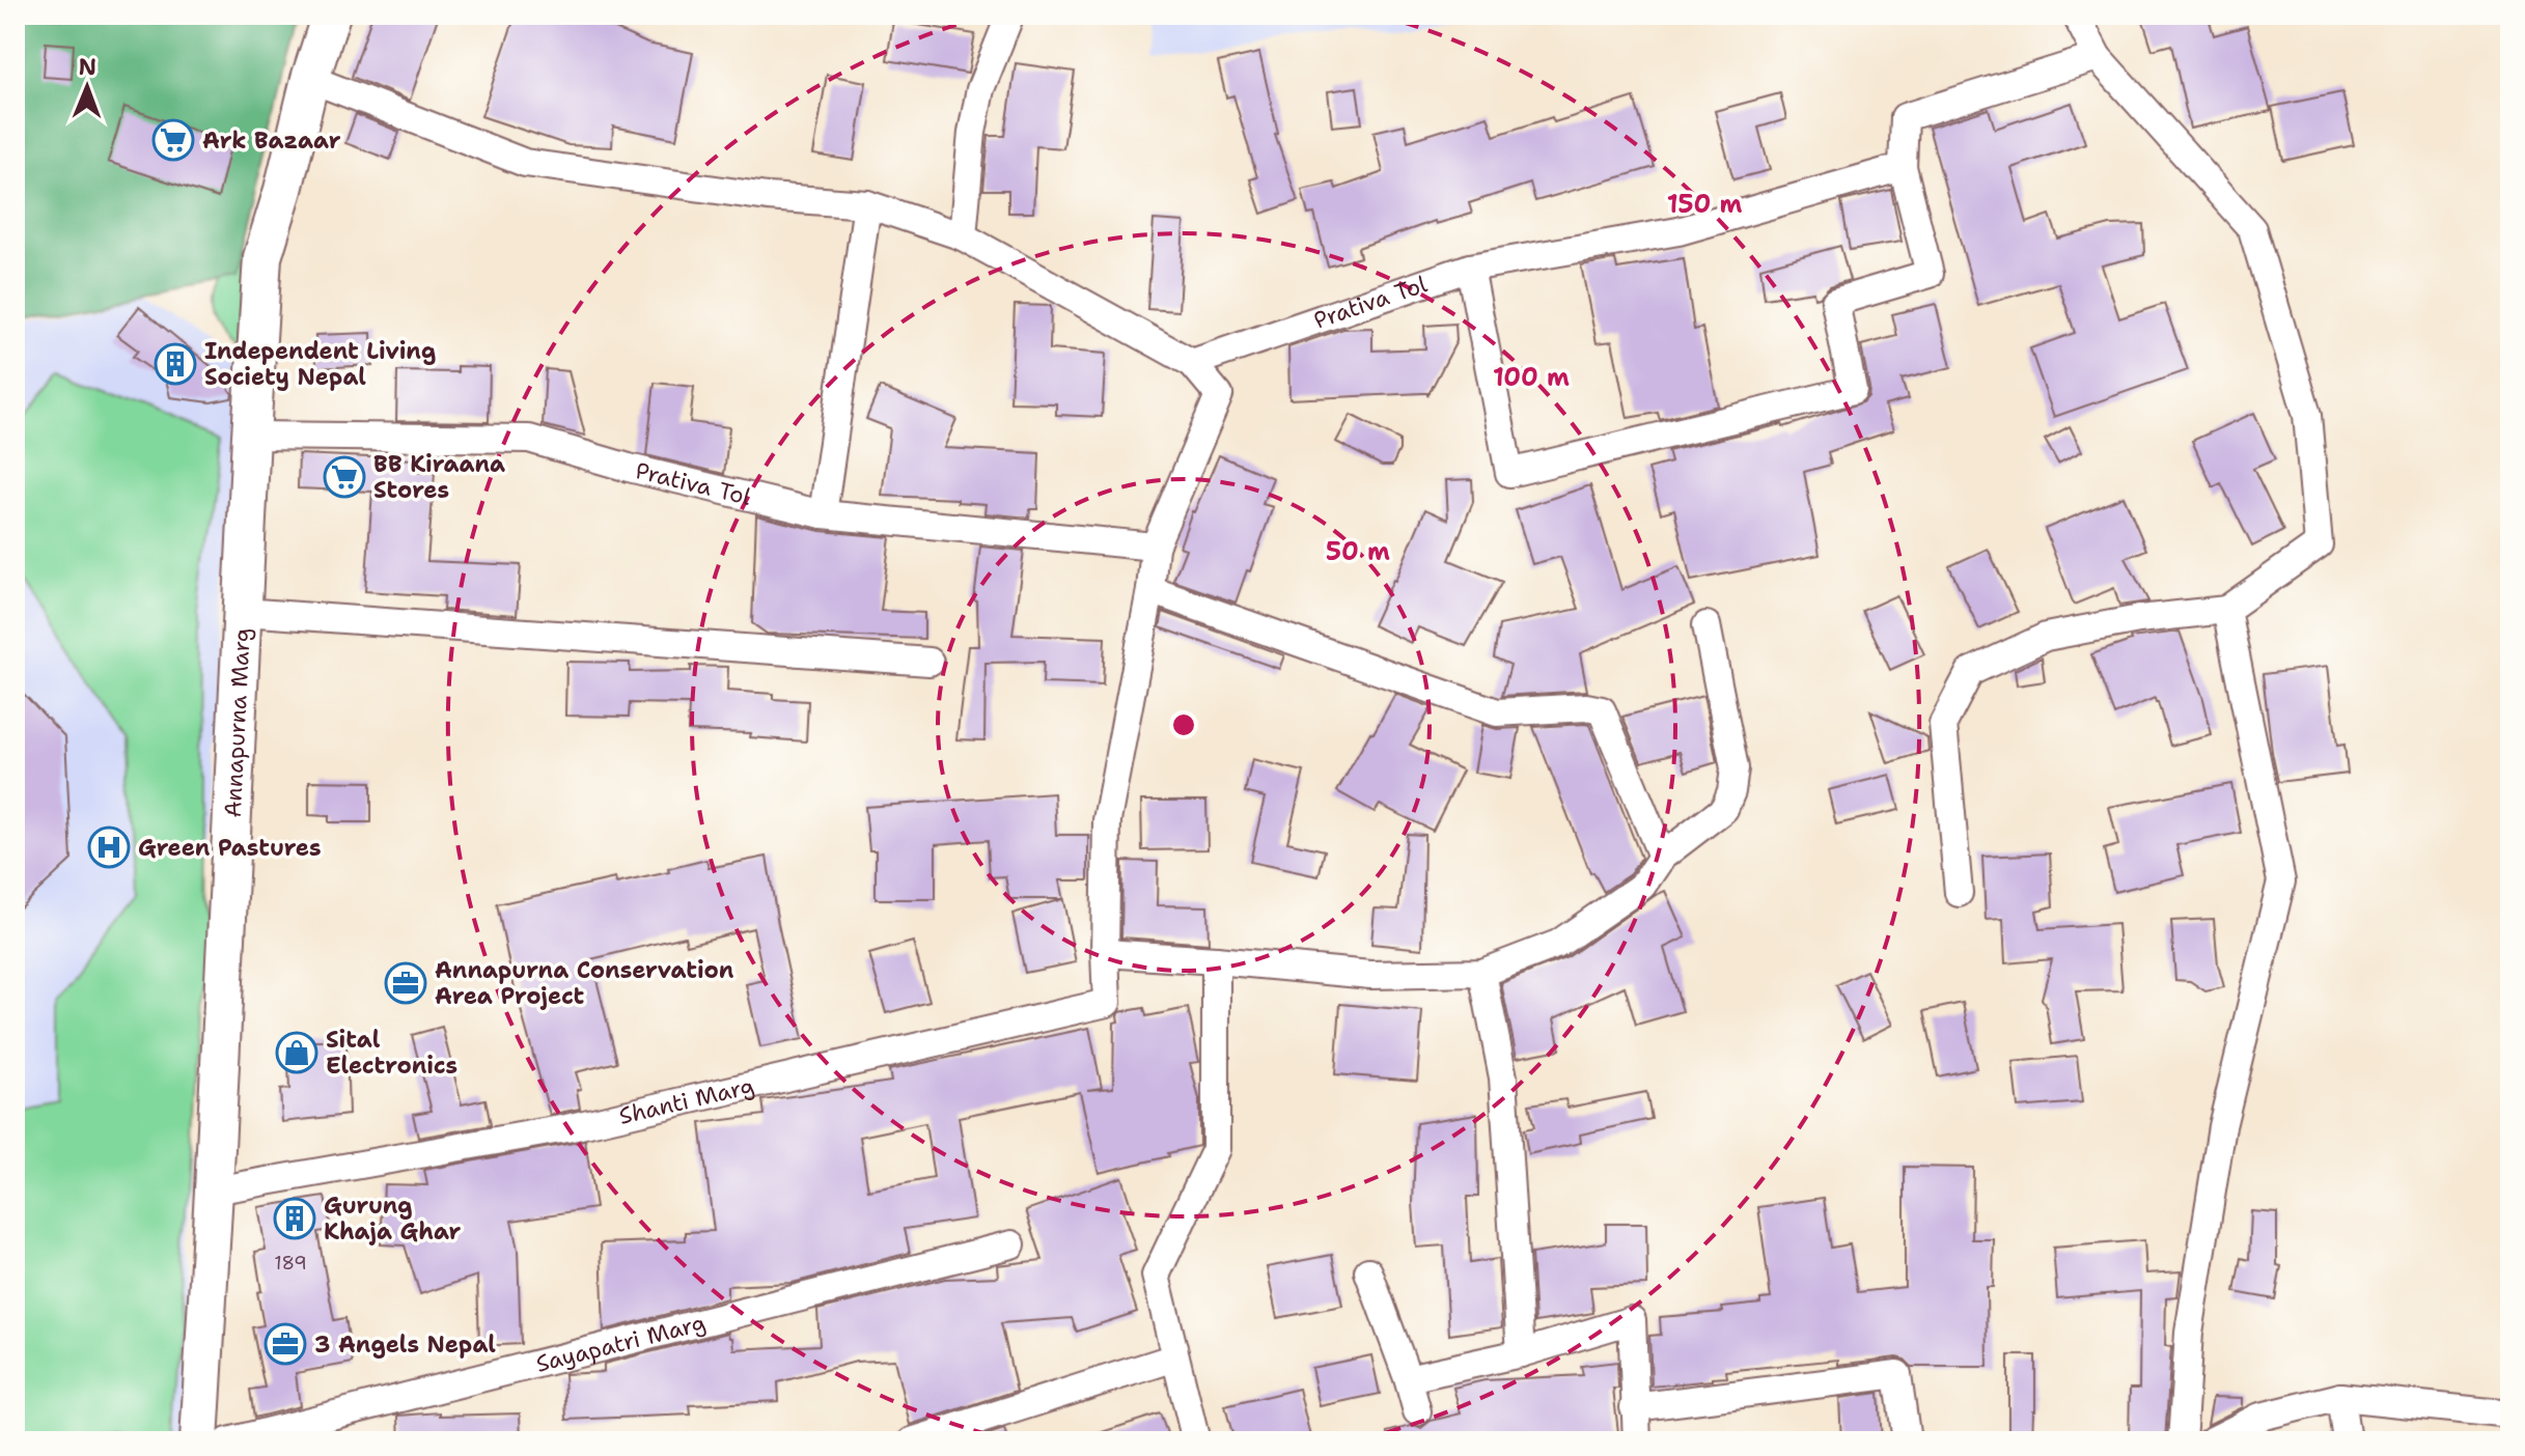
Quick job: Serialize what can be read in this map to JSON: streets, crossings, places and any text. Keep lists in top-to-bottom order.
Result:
{
  "streets": {
    "main road": ["Annapurna Marg"],
    "street": ["Prativa Tol", "Shanti Marg", "Sayapatri Marg"]
  },
  "crossings": [
    ["Prativa Tol", "Annapurna Marg"],
    ["Annapurna Marg", "Shanti Marg"]
  ],
  "places": {
    "supermarket": ["Ark Bazaar", "BB Kiraana Stores"],
    "building": ["Independent Living Society Nepal", "Gurung Khaja Ghar"],
    "hospital": ["Green Pastures"],
    "office": ["Annapurna Conservation Area Project", "3 Angels Nepal"],
    "shop": ["Sital Electronics"]
  },
  "house_numbers": ["189"],
  "north": "top",
  "rings": ["150 m", "100 m", "50 m"]
}
